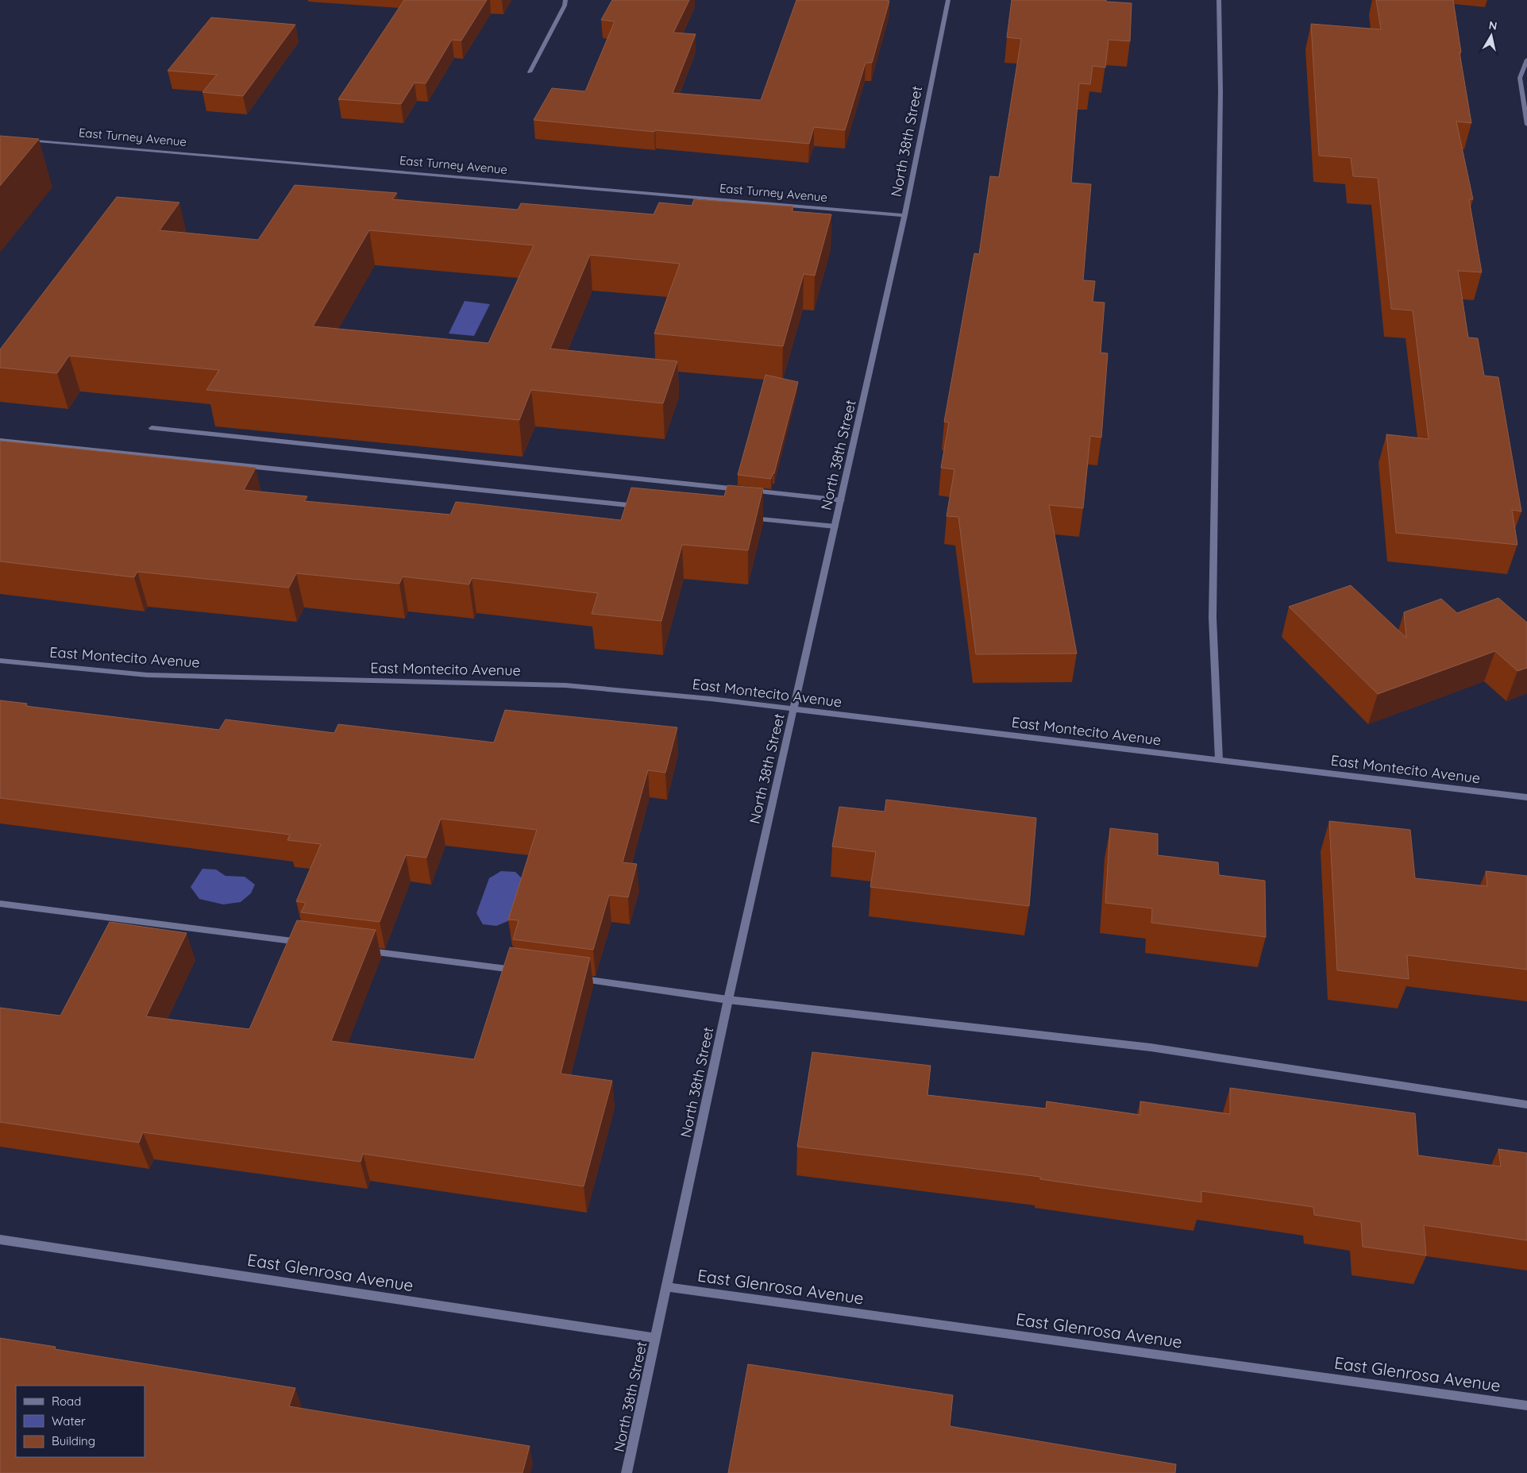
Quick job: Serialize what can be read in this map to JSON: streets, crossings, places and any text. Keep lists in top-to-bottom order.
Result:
{
  "streets": {
    "street": [
      "East Turney Avenue",
      "North 38th Street",
      "East Montecito Avenue",
      "East Glenrosa Avenue"
    ]
  },
  "crossings": [
    ["East Turney Avenue", "North 38th Street"],
    ["North 38th Street", "East Montecito Avenue"],
    ["North 38th Street", "East Glenrosa Avenue"]
  ],
  "legend": ["Road", "Water", "Building"],
  "north": "top"
}
